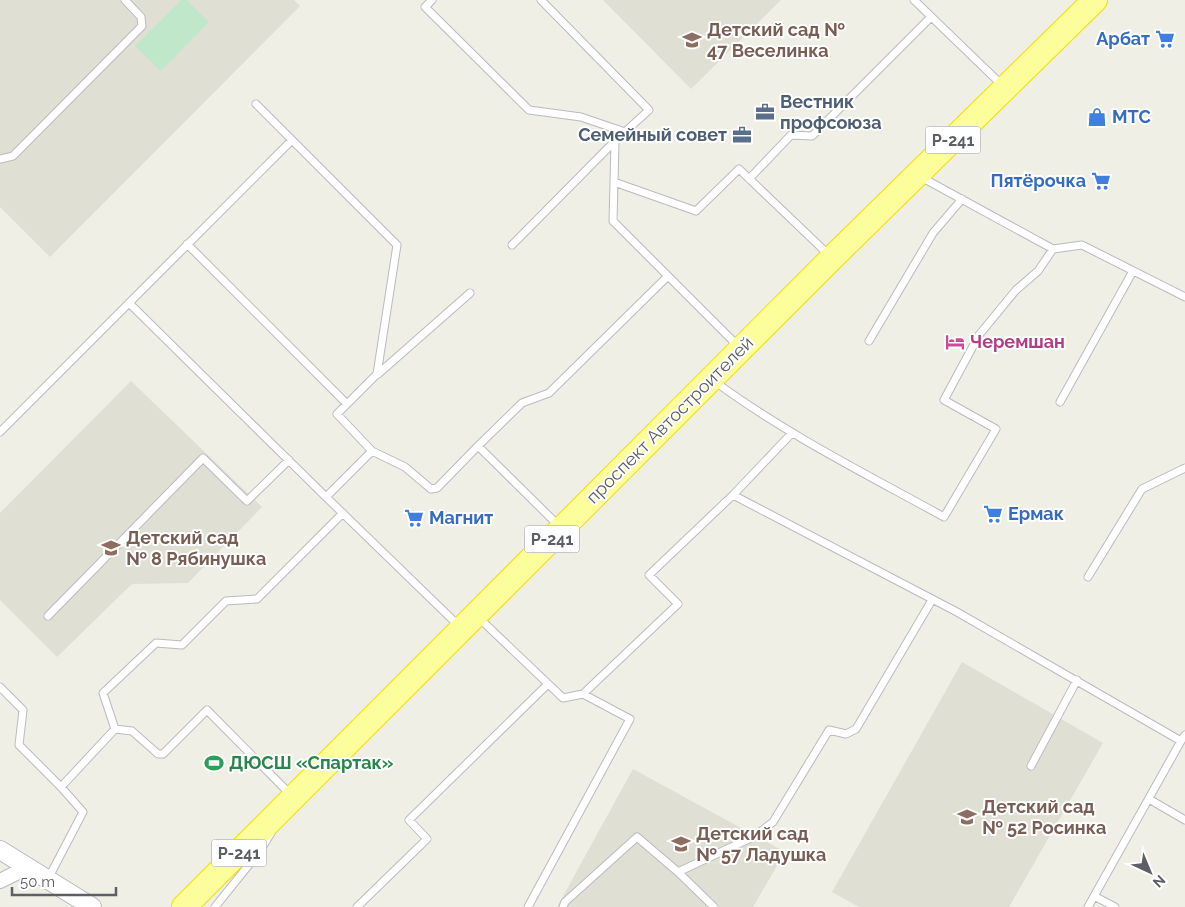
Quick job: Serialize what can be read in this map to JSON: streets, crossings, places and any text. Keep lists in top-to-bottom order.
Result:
{
  "streets": {
    "highway": ["Р-241", "проспект Автостроителей"]
  },
  "places": {
    "supermarket": [
      "Арбат",
      "Пятёрочка",
      "Ермак",
      "Магнит"
    ],
    "school or university": [
      "Детский сад № 47 Веселинка",
      "Детский сад № 8 Рябинушка",
      "Детский сад № 52 Росинка",
      "Детский сад № 57 Ладушка"
    ],
    "office": ["Вестник профсоюза", "Семейный совет"],
    "shop": ["МТС"],
    "hotel": ["Черемшан"],
    "sports": ["ДЮСШ «Спартак»"]
  },
  "scale_bar": "50 m",
  "north": "bottom right"
}
